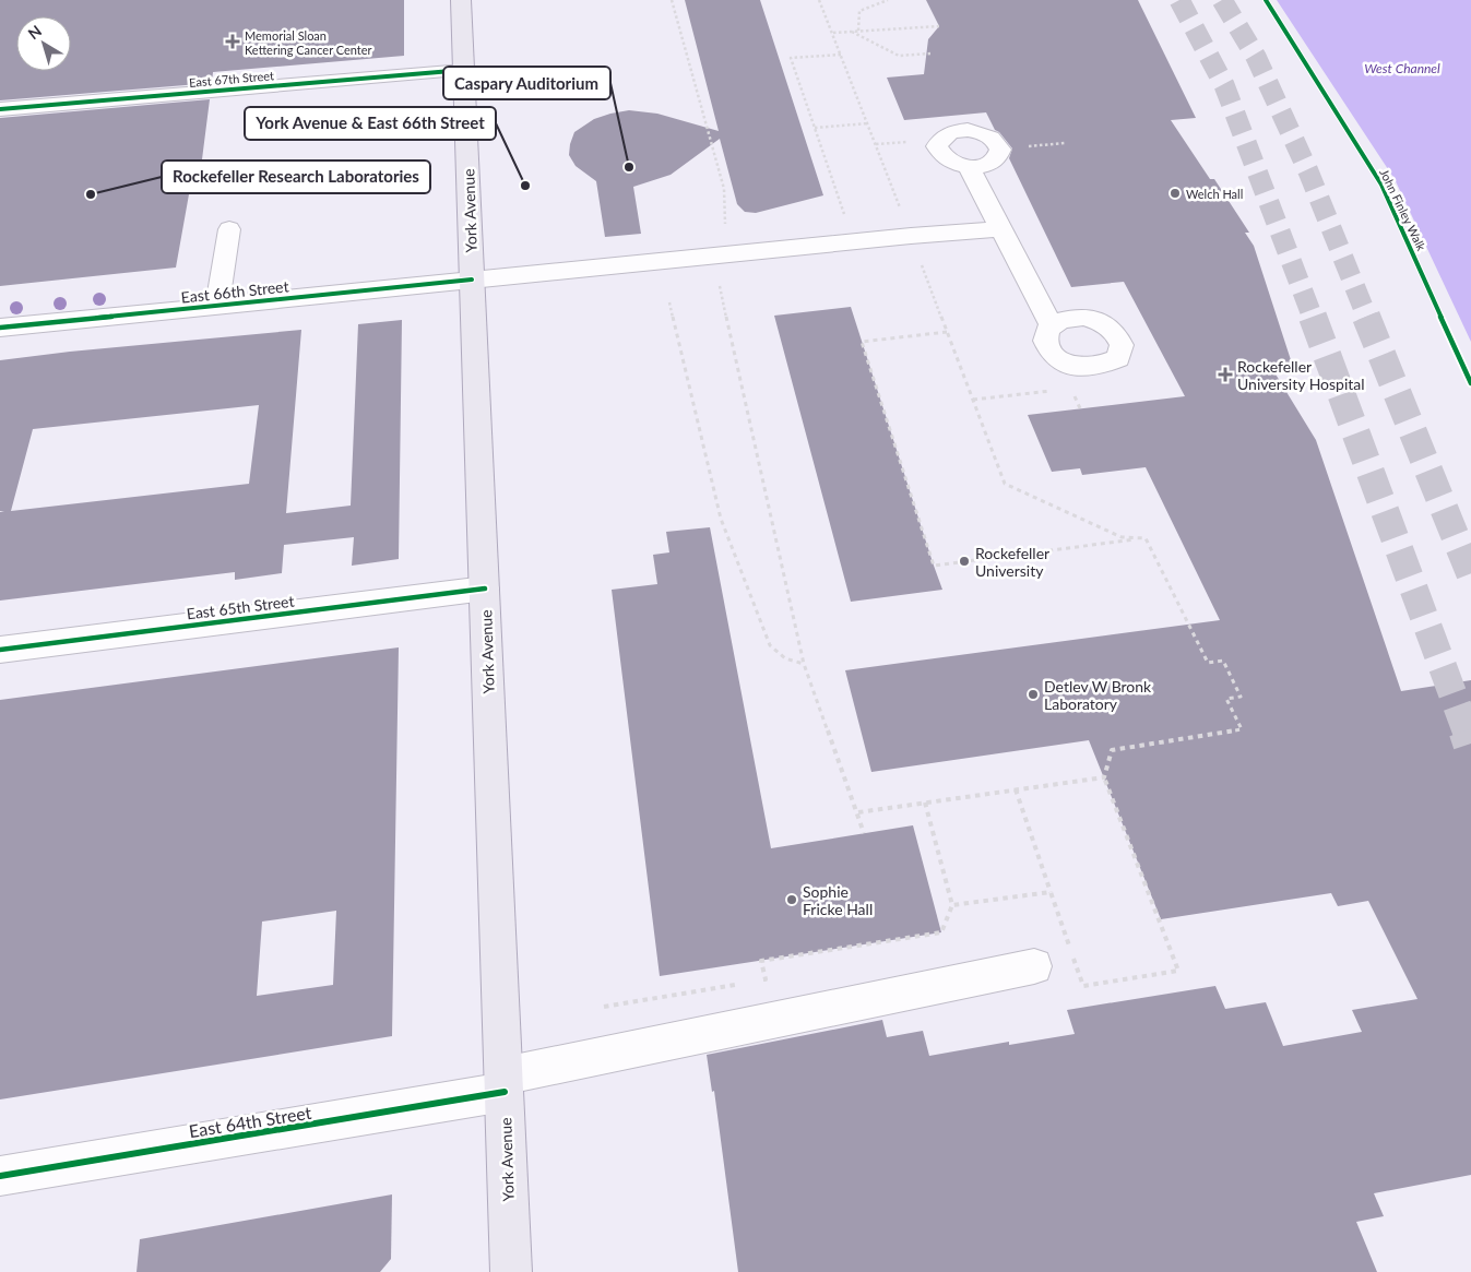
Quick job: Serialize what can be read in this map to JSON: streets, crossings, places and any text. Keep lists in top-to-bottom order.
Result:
{
  "streets": {
    "main road": ["York Avenue"],
    "street": [
      "East 67th Street",
      "East 66th Street",
      "East 65th Street",
      "East 64th Street"
    ],
    "cycle path": ["John Finley Walk"]
  },
  "crossings": [
    ["East 67th Street", "York Avenue"],
    ["York Avenue", "East 66th Street"],
    ["York Avenue", "East 65th Street"],
    ["York Avenue", "East 64th Street"]
  ],
  "water": ["West Channel"],
  "places": {
    "health": ["Memorial Sloan Kettering Cancer Center", "Rockefeller University Hospital"],
    "other": [
      "Caspary Auditorium",
      "York Avenue & East 66th Street",
      "Welch Hall",
      "Rockefeller Research Laboratories",
      "Rockefeller University",
      "Detlev W Bronk Laboratory",
      "Sophie Fricke Hall"
    ]
  },
  "north": "top left"
}
